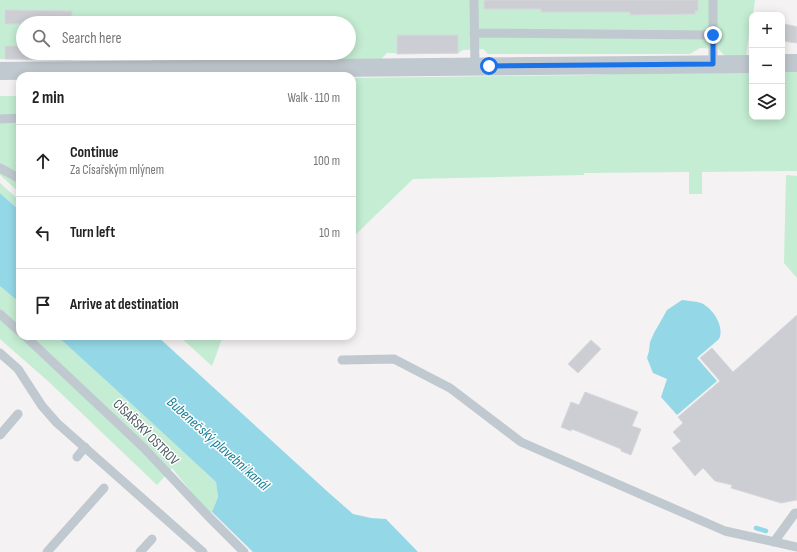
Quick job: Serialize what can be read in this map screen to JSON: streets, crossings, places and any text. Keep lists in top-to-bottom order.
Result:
{
  "streets": {
    "lane": ["CÍSAŘSKÝ OSTROV"]
  },
  "water": ["Bubenečský plavební kanál"],
  "page": {
    "map_buttons": ["+", "−"],
    "search": "Search here",
    "heading": ["2 min", "Walk · 110 m"],
    "list": [
      ["Continue", "Za Císařským mlýnem", "100 m"],
      ["Turn left", "10 m"],
      "Arrive at destination"
    ]
  }
}
